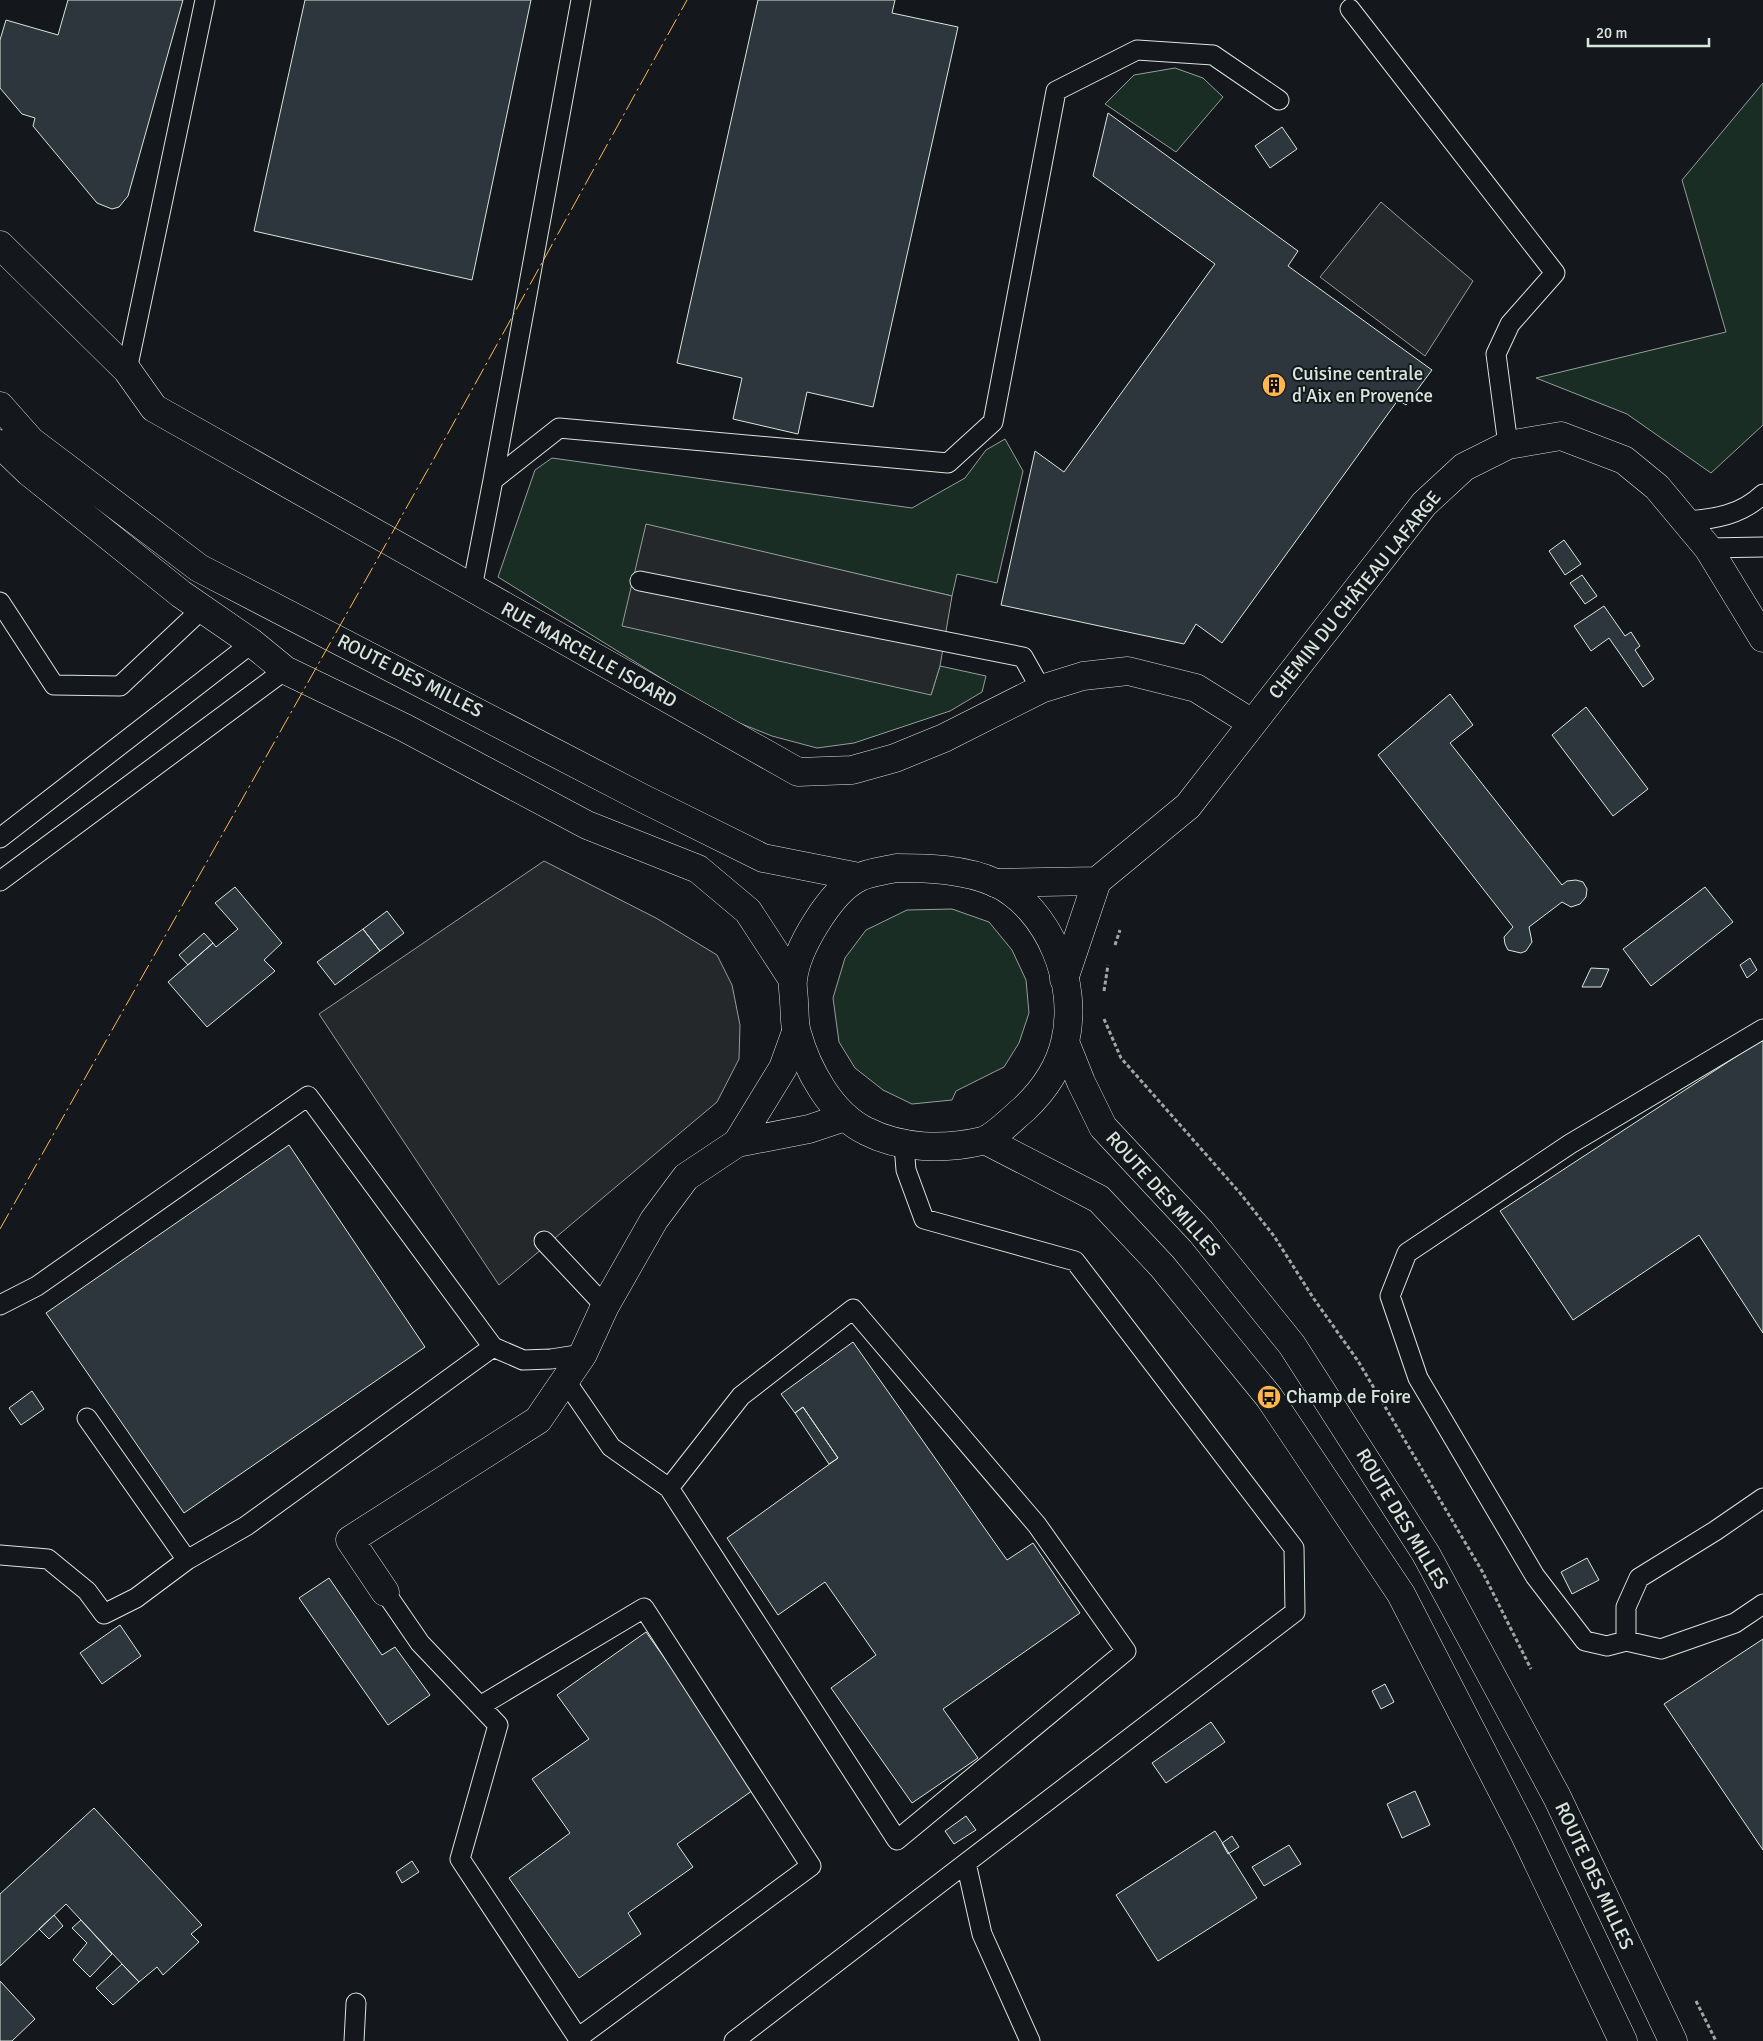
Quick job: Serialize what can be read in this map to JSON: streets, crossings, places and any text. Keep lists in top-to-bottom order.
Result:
{
  "streets": {
    "main road": ["CHEMIN DU CHÂTEAU LAFARGE", "RUE MARCELLE ISOARD", "ROUTE DES MILLES"]
  },
  "crossings": [
    ["CHEMIN DU CHÂTEAU LAFARGE", "RUE MARCELLE ISOARD"]
  ],
  "places": {
    "building": ["Cuisine centrale d'Aix en Provence"],
    "bus stop": ["Champ de Foire"]
  },
  "scale_bar": "20 m"
}
